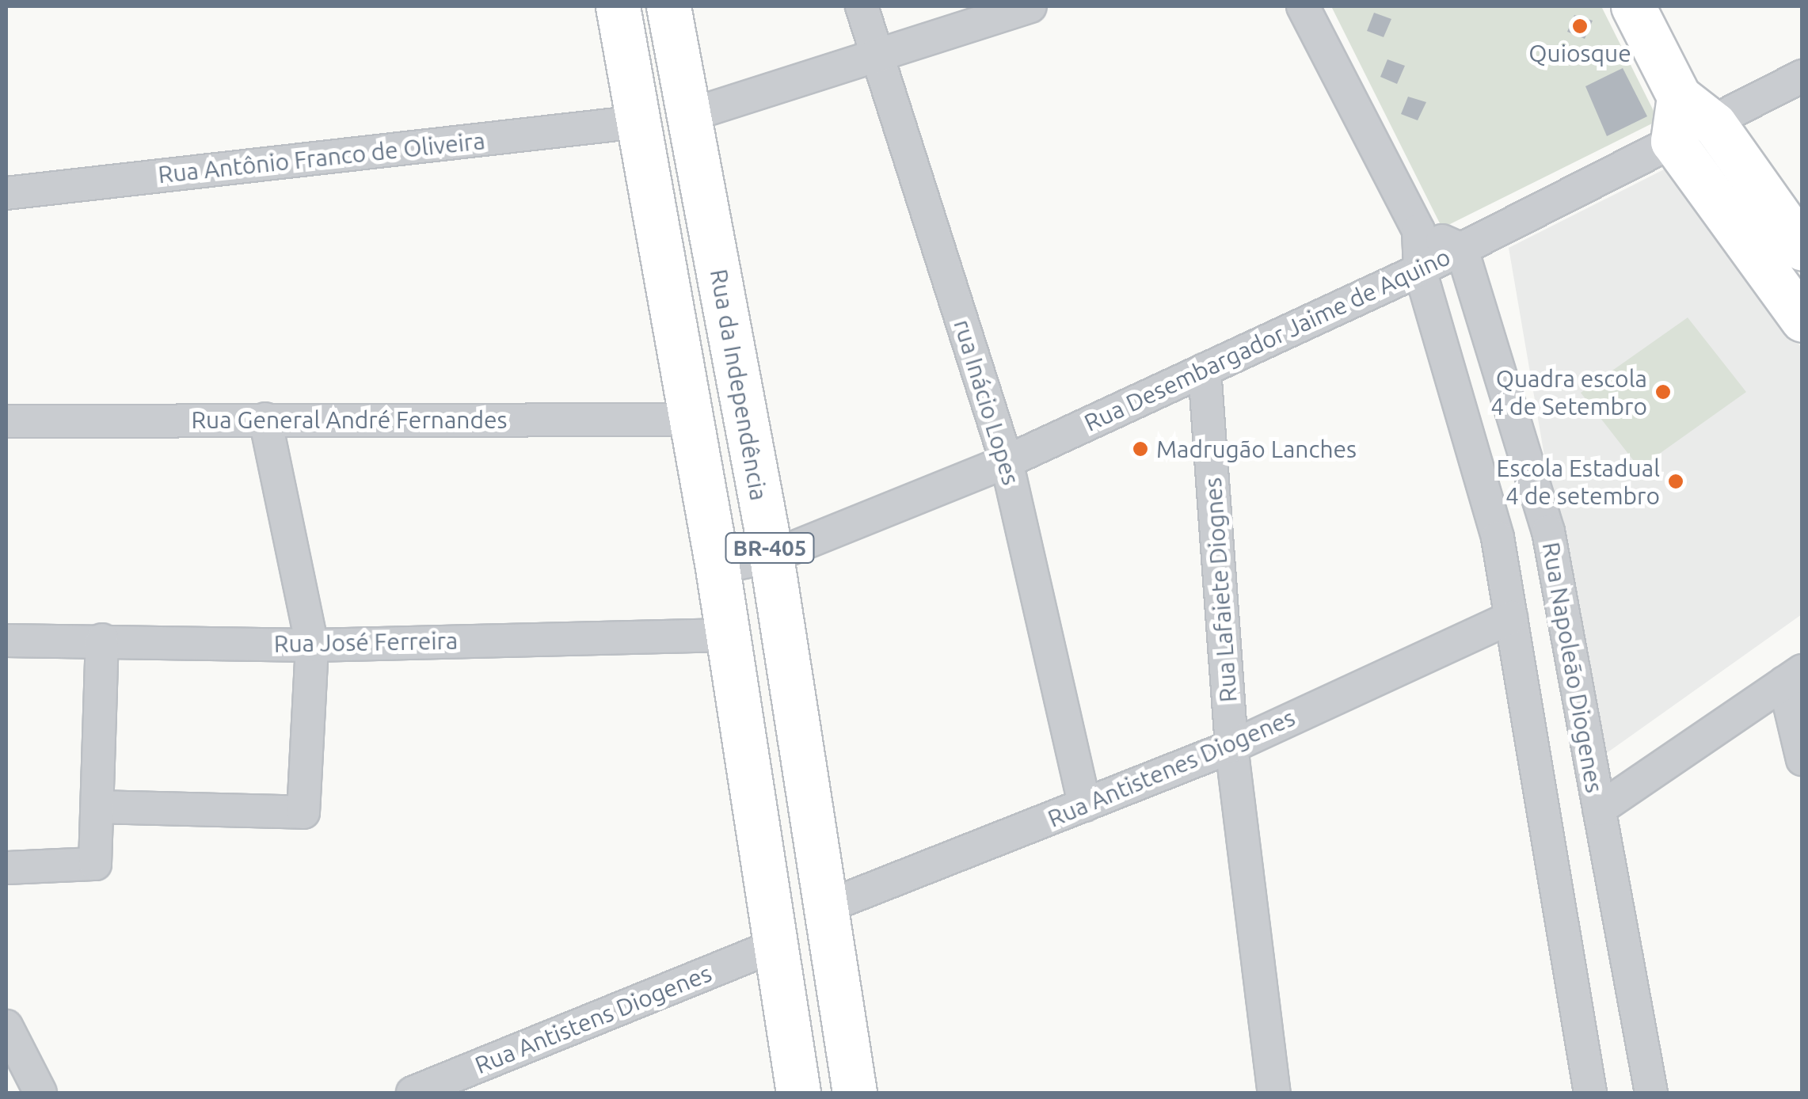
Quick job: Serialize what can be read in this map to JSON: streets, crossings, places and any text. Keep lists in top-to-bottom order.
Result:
{
  "streets": {
    "main road": ["Rua da Independência", "BR-405"],
    "street": [
      "Rua Antônio Franco de Oliveira",
      "Rua Desembargador Jaime de Aquino",
      "rua Inácio Lopes",
      "Rua General André Fernandes",
      "Rua Lafaiete Diognes",
      "Rua José Ferreira",
      "Rua Napoleão Diogenes",
      "Rua Antistenes Diogenes",
      "Rua Antistens Diogenes"
    ]
  },
  "crossings": [
    ["Rua Antônio Franco de Oliveira", "BR-405"],
    ["Rua Desembargador Jaime de Aquino", "Rua da Independência"],
    ["Rua Desembargador Jaime de Aquino", "rua Inácio Lopes"],
    ["Rua Desembargador Jaime de Aquino", "BR-405"],
    ["Rua Desembargador Jaime de Aquino", "Rua Lafaiete Diognes"],
    ["Rua Desembargador Jaime de Aquino", "Rua Napoleão Diogenes"],
    ["Rua da Independência", "Rua Antistenes Diogenes"],
    ["rua Inácio Lopes", "Rua Antistenes Diogenes"],
    ["Rua General André Fernandes", "BR-405"],
    ["BR-405", "Rua José Ferreira"],
    ["BR-405", "Rua Antistens Diogenes"],
    ["Rua Lafaiete Diognes", "Rua Antistenes Diogenes"]
  ],
  "places": [
    "Quiosque",
    "Quadra escola 4 de Setembro",
    "Madrugão Lanches",
    "Escola Estadual 4 de setembro"
  ]
}
